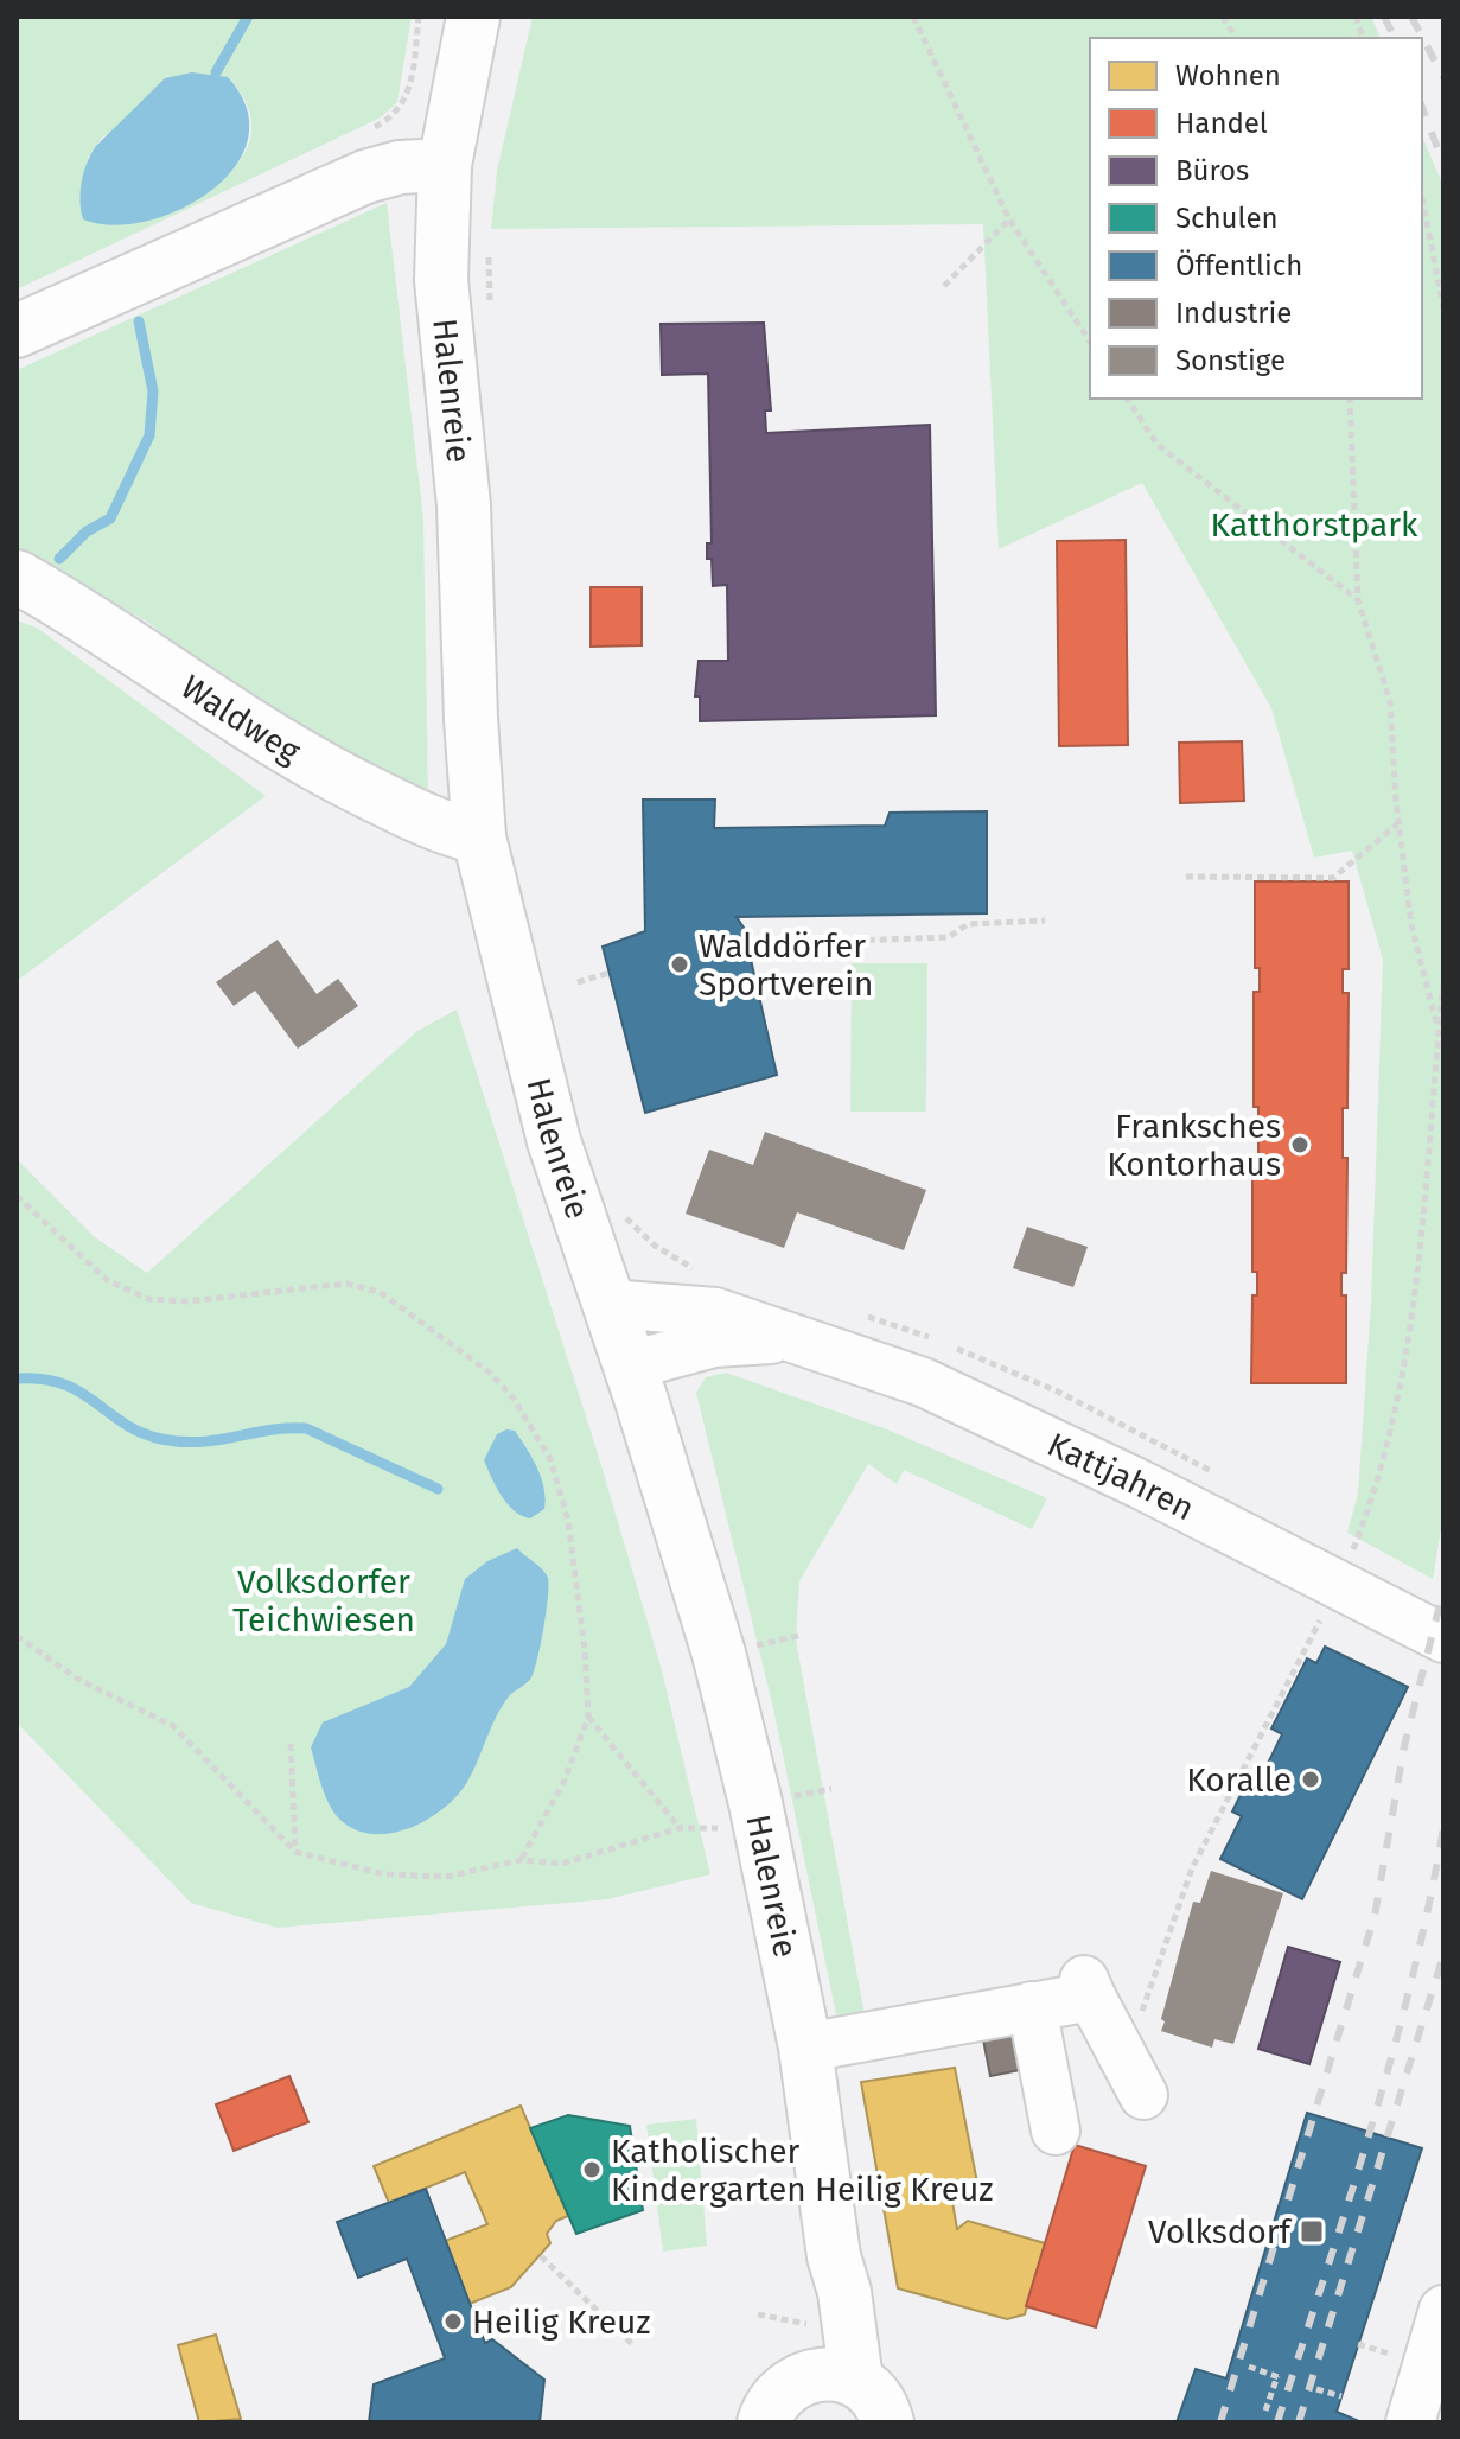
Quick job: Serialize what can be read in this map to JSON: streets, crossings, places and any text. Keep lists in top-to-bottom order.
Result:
{
  "streets": {
    "main road": ["Halenreie", "Waldweg"],
    "street": ["Kattjahren"]
  },
  "crossings": [
    ["Halenreie", "Waldweg"],
    ["Halenreie", "Kattjahren"]
  ],
  "parks": ["Katthorstpark", "Volksdorfer Teichwiesen"],
  "places": {
    "other": [
      "Walddörfer Sportverein",
      "Franksches Kontorhaus",
      "Koralle",
      "Katholischer Kindergarten Heilig Kreuz",
      "Heilig Kreuz"
    ],
    "transit": ["Volksdorf"]
  },
  "legend": [
    "Wohnen",
    "Handel",
    "Büros",
    "Schulen",
    "Öffentlich",
    "Industrie",
    "Sonstige"
  ]
}
